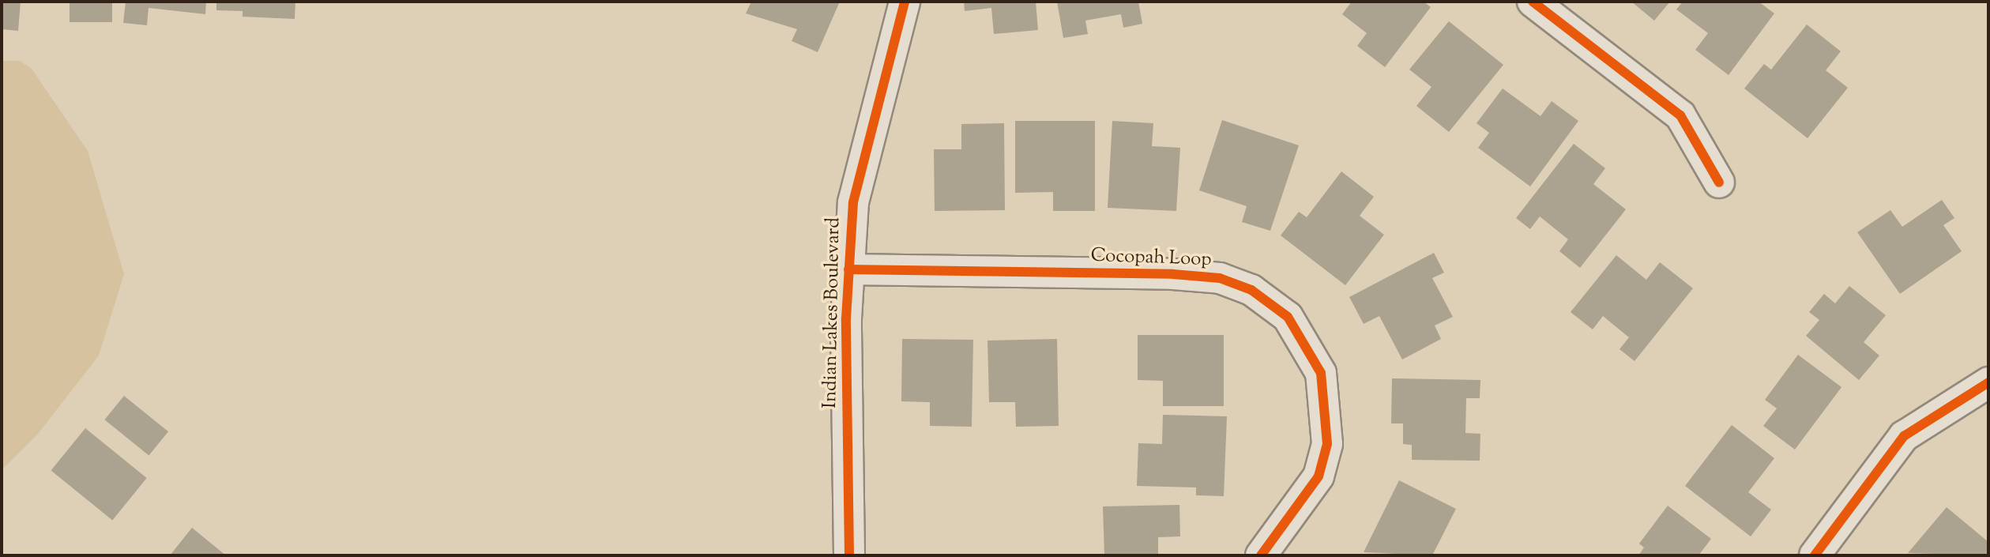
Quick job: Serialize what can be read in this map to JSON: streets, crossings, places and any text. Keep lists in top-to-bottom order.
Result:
{
  "streets": {
    "street": ["Cocopah Loop", "Indian Lakes Boulevard"]
  },
  "crossings": [
    ["Cocopah Loop", "Indian Lakes Boulevard"]
  ]
}
